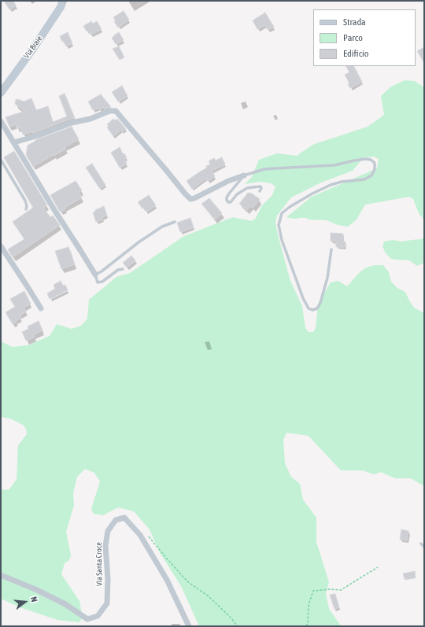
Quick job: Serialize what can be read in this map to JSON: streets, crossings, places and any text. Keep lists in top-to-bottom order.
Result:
{
  "streets": {
    "street": ["Via Braie", "Via Santa Croce"]
  },
  "legend": ["Strada", "Parco", "Edificio"],
  "north": "right"
}
